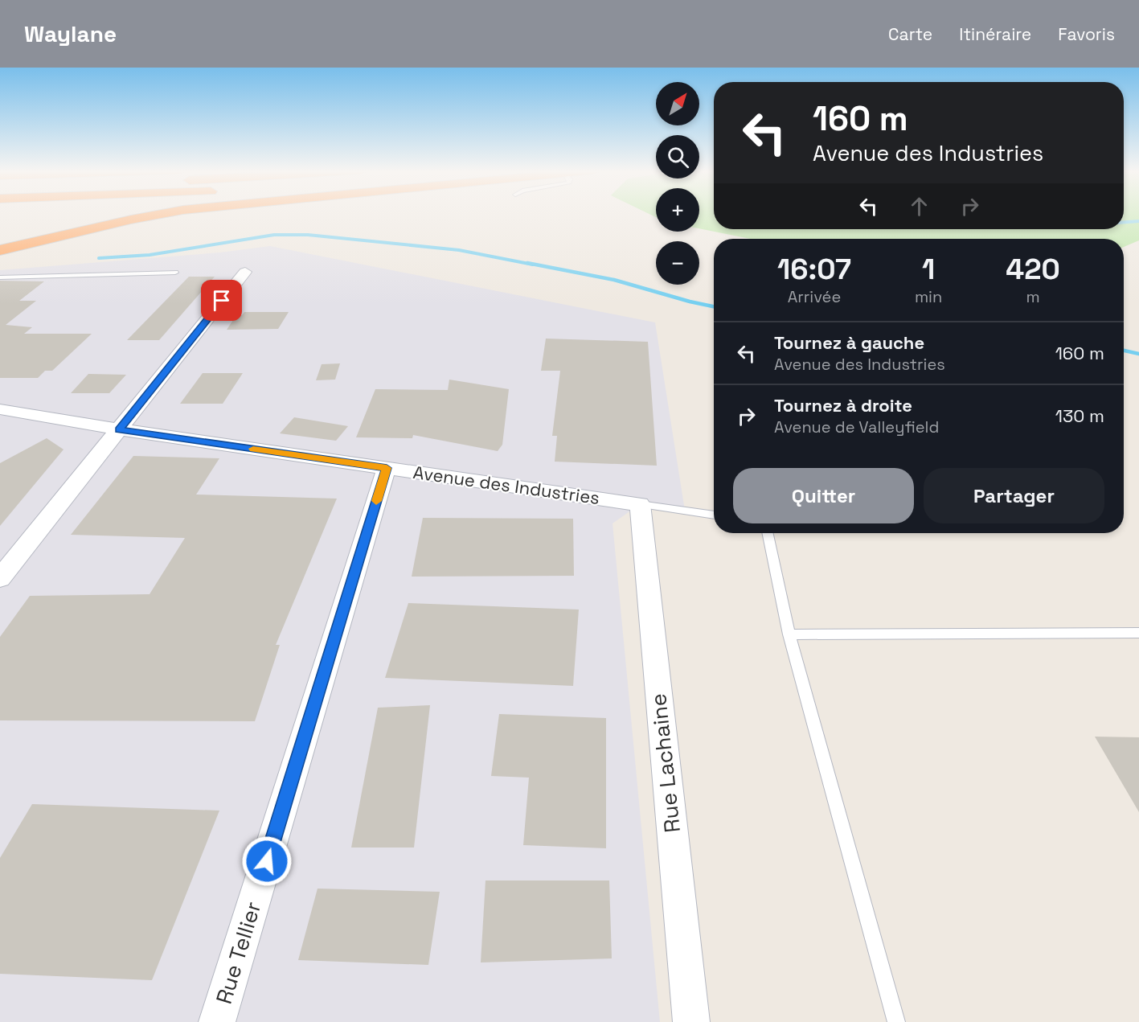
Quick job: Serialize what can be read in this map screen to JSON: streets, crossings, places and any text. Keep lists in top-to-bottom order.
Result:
{
  "streets": {
    "street": ["Avenue des Industries", "Rue Lachaine", "Rue Tellier"]
  },
  "crossings": [
    ["Avenue des Industries", "Rue Lachaine"],
    ["Avenue des Industries", "Rue Tellier"]
  ],
  "north": "top right",
  "page": {
    "header": "Waylane",
    "nav": ["Carte", "Itinéraire", "Favoris"],
    "map_buttons": ["+", "−"],
    "turn": ["160 m", "Avenue des Industries"],
    "eta": [
      "16:07",
      "Arrivée",
      "1",
      "min",
      "420",
      "m"
    ],
    "list": [
      {
        "name": "Tournez à gauche",
        "note": "Avenue des Industries",
        "value": "160 m"
      },
      {
        "name": "Tournez à droite",
        "note": "Avenue de Valleyfield",
        "value": "130 m"
      }
    ],
    "buttons": ["Quitter", "Partager"]
  }
}
